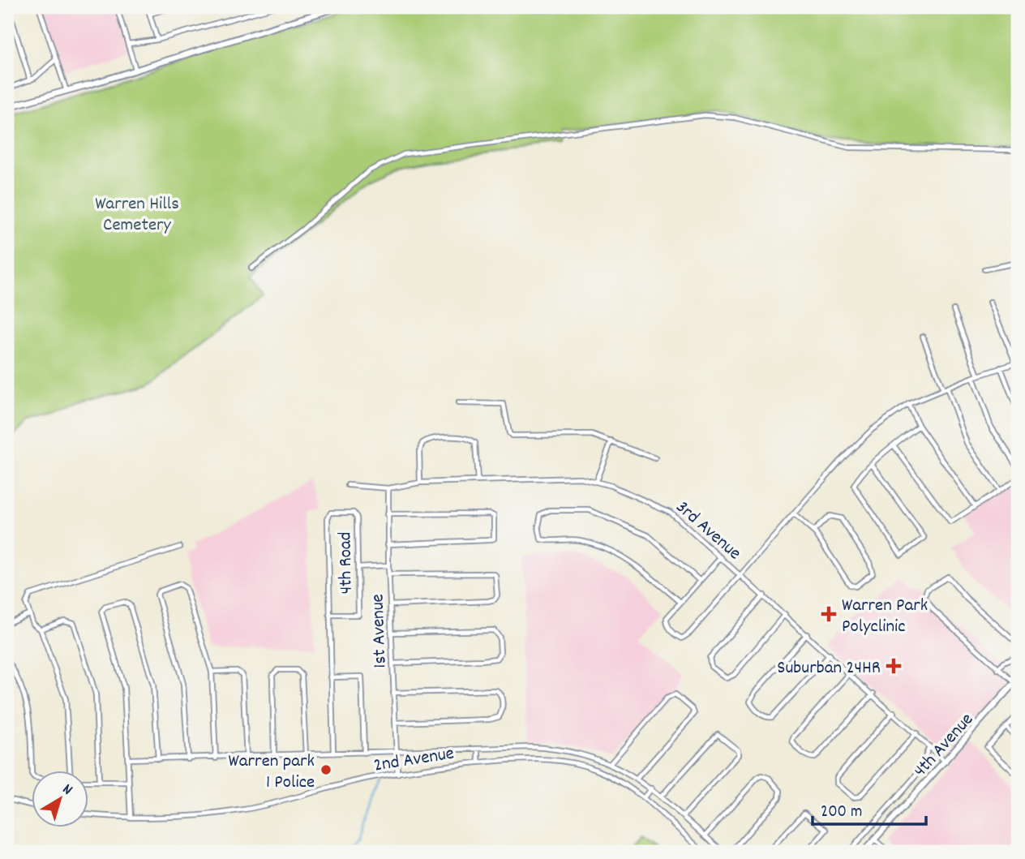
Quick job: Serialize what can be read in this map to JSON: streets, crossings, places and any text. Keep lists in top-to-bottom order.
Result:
{
  "streets": {
    "street": [
      "3rd Avenue",
      "4th Road",
      "1st Avenue",
      "4th Avenue",
      "2nd Avenue"
    ]
  },
  "crossings": [
    ["3rd Avenue", "1st Avenue"],
    ["3rd Avenue", "4th Avenue"],
    ["1st Avenue", "2nd Avenue"]
  ],
  "parks": ["Warren Hills Cemetery"],
  "places": {
    "health": ["Warren Park Polyclinic", "Suburban 24HR"],
    "other": ["Warren park 1 Police"]
  },
  "scale_bar": "200 m",
  "north": "top right"
}
